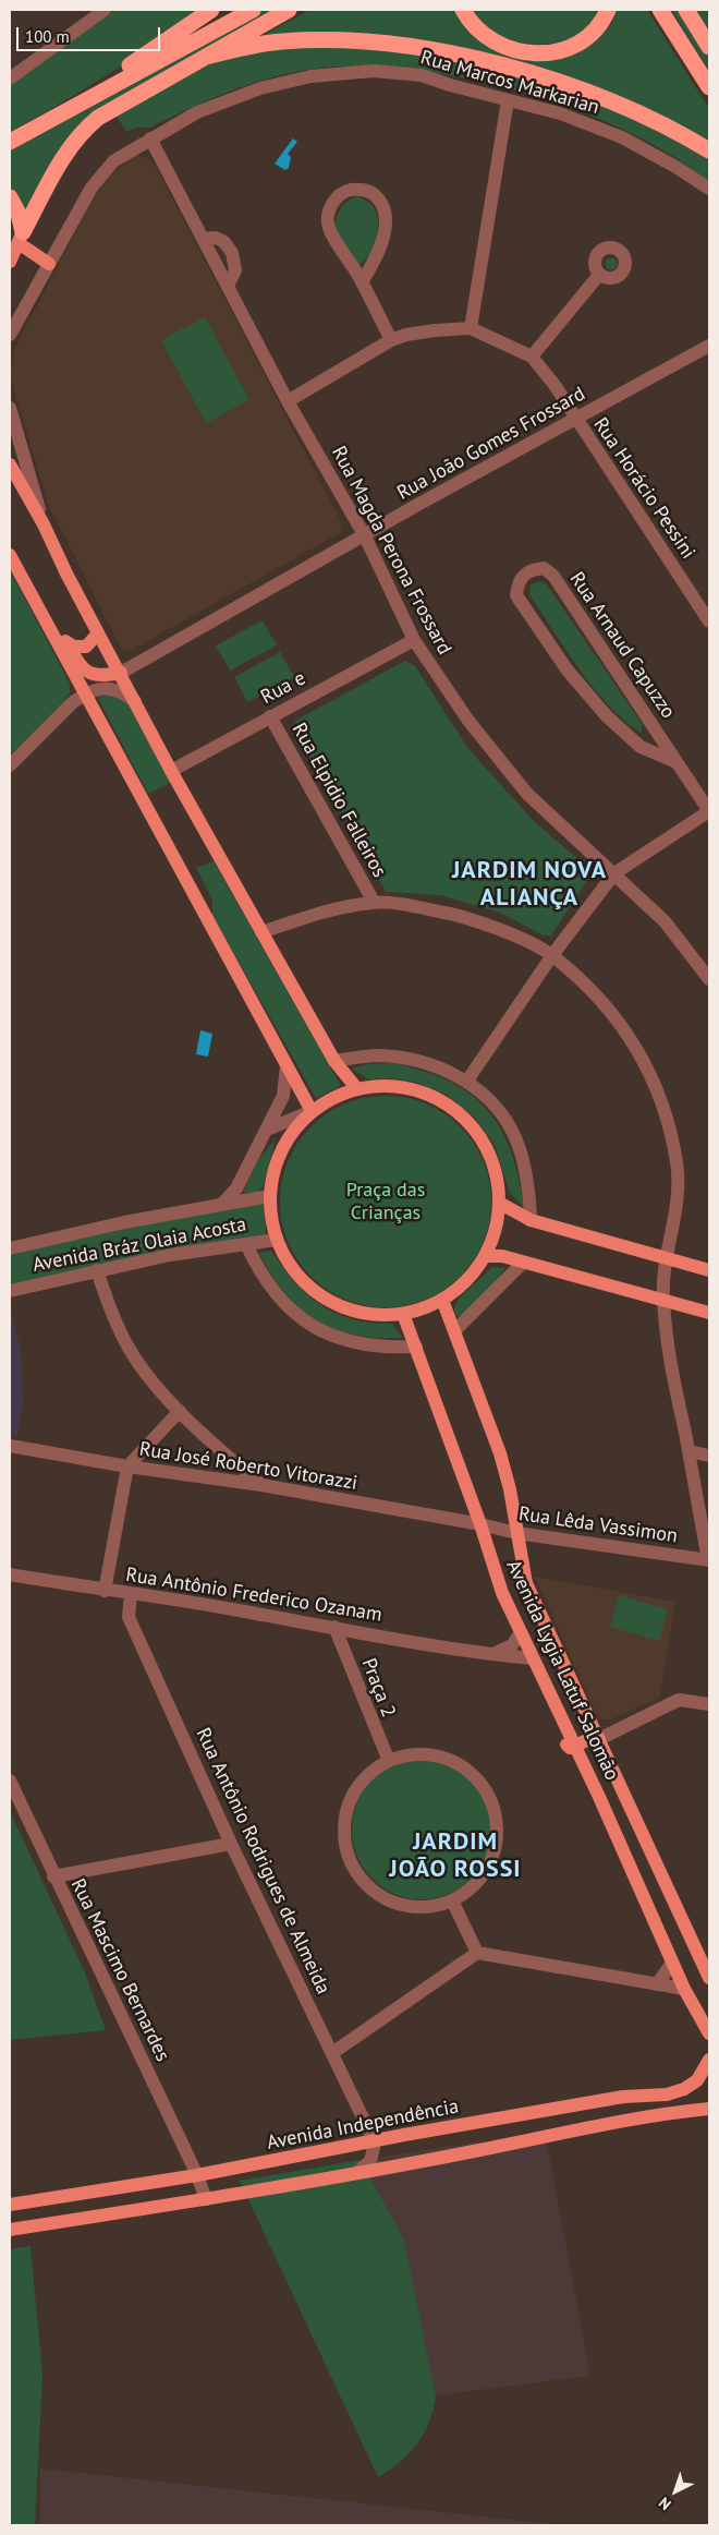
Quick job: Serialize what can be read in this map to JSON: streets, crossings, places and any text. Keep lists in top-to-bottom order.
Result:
{
  "streets": {
    "main road": ["Avenida Lygia Latuf Salomão", "Avenida Independência"],
    "street": [
      "Rua Marcos Markarian",
      "Rua João Gomes Frossard",
      "Rua Horácio Pessini",
      "Rua Magda Perona Frossard",
      "Rua Arnaud Capuzzo",
      "Rua e",
      "Rua Elpidio Falleiros",
      "Avenida Bráz Olaia Acosta",
      "Rua José Roberto Vitorazzi",
      "Rua Lêda Vassimon",
      "Rua Antônio Frederico Ozanam",
      "Praça 2",
      "Rua Antônio Rodrigues de Almeida",
      "Rua Mascimo Bernardes"
    ]
  },
  "crossings": [
    ["Rua Marcos Markarian", "Rua Magda Perona Frossard"],
    ["Rua João Gomes Frossard", "Rua Horácio Pessini"],
    ["Rua João Gomes Frossard", "Rua Magda Perona Frossard"],
    ["Rua Magda Perona Frossard", "Rua e"],
    ["Rua e", "Rua Elpidio Falleiros"],
    ["Rua José Roberto Vitorazzi", "Rua Lêda Vassimon"],
    ["Rua José Roberto Vitorazzi", "Avenida Lygia Latuf Salomão"],
    ["Rua Lêda Vassimon", "Avenida Lygia Latuf Salomão"],
    ["Rua Antônio Frederico Ozanam", "Avenida Lygia Latuf Salomão"],
    ["Rua Antônio Frederico Ozanam", "Praça 2"],
    ["Rua Antônio Frederico Ozanam", "Rua Antônio Rodrigues de Almeida"],
    ["Rua Antônio Rodrigues de Almeida", "Avenida Independência"],
    ["Rua Mascimo Bernardes", "Avenida Independência"]
  ],
  "districts": ["JARDIM NOVA ALIANÇA", "JARDIM JOÃO ROSSI"],
  "parks": ["Praça das Crianças"],
  "scale_bar": "100 m",
  "north": "bottom left"
}
